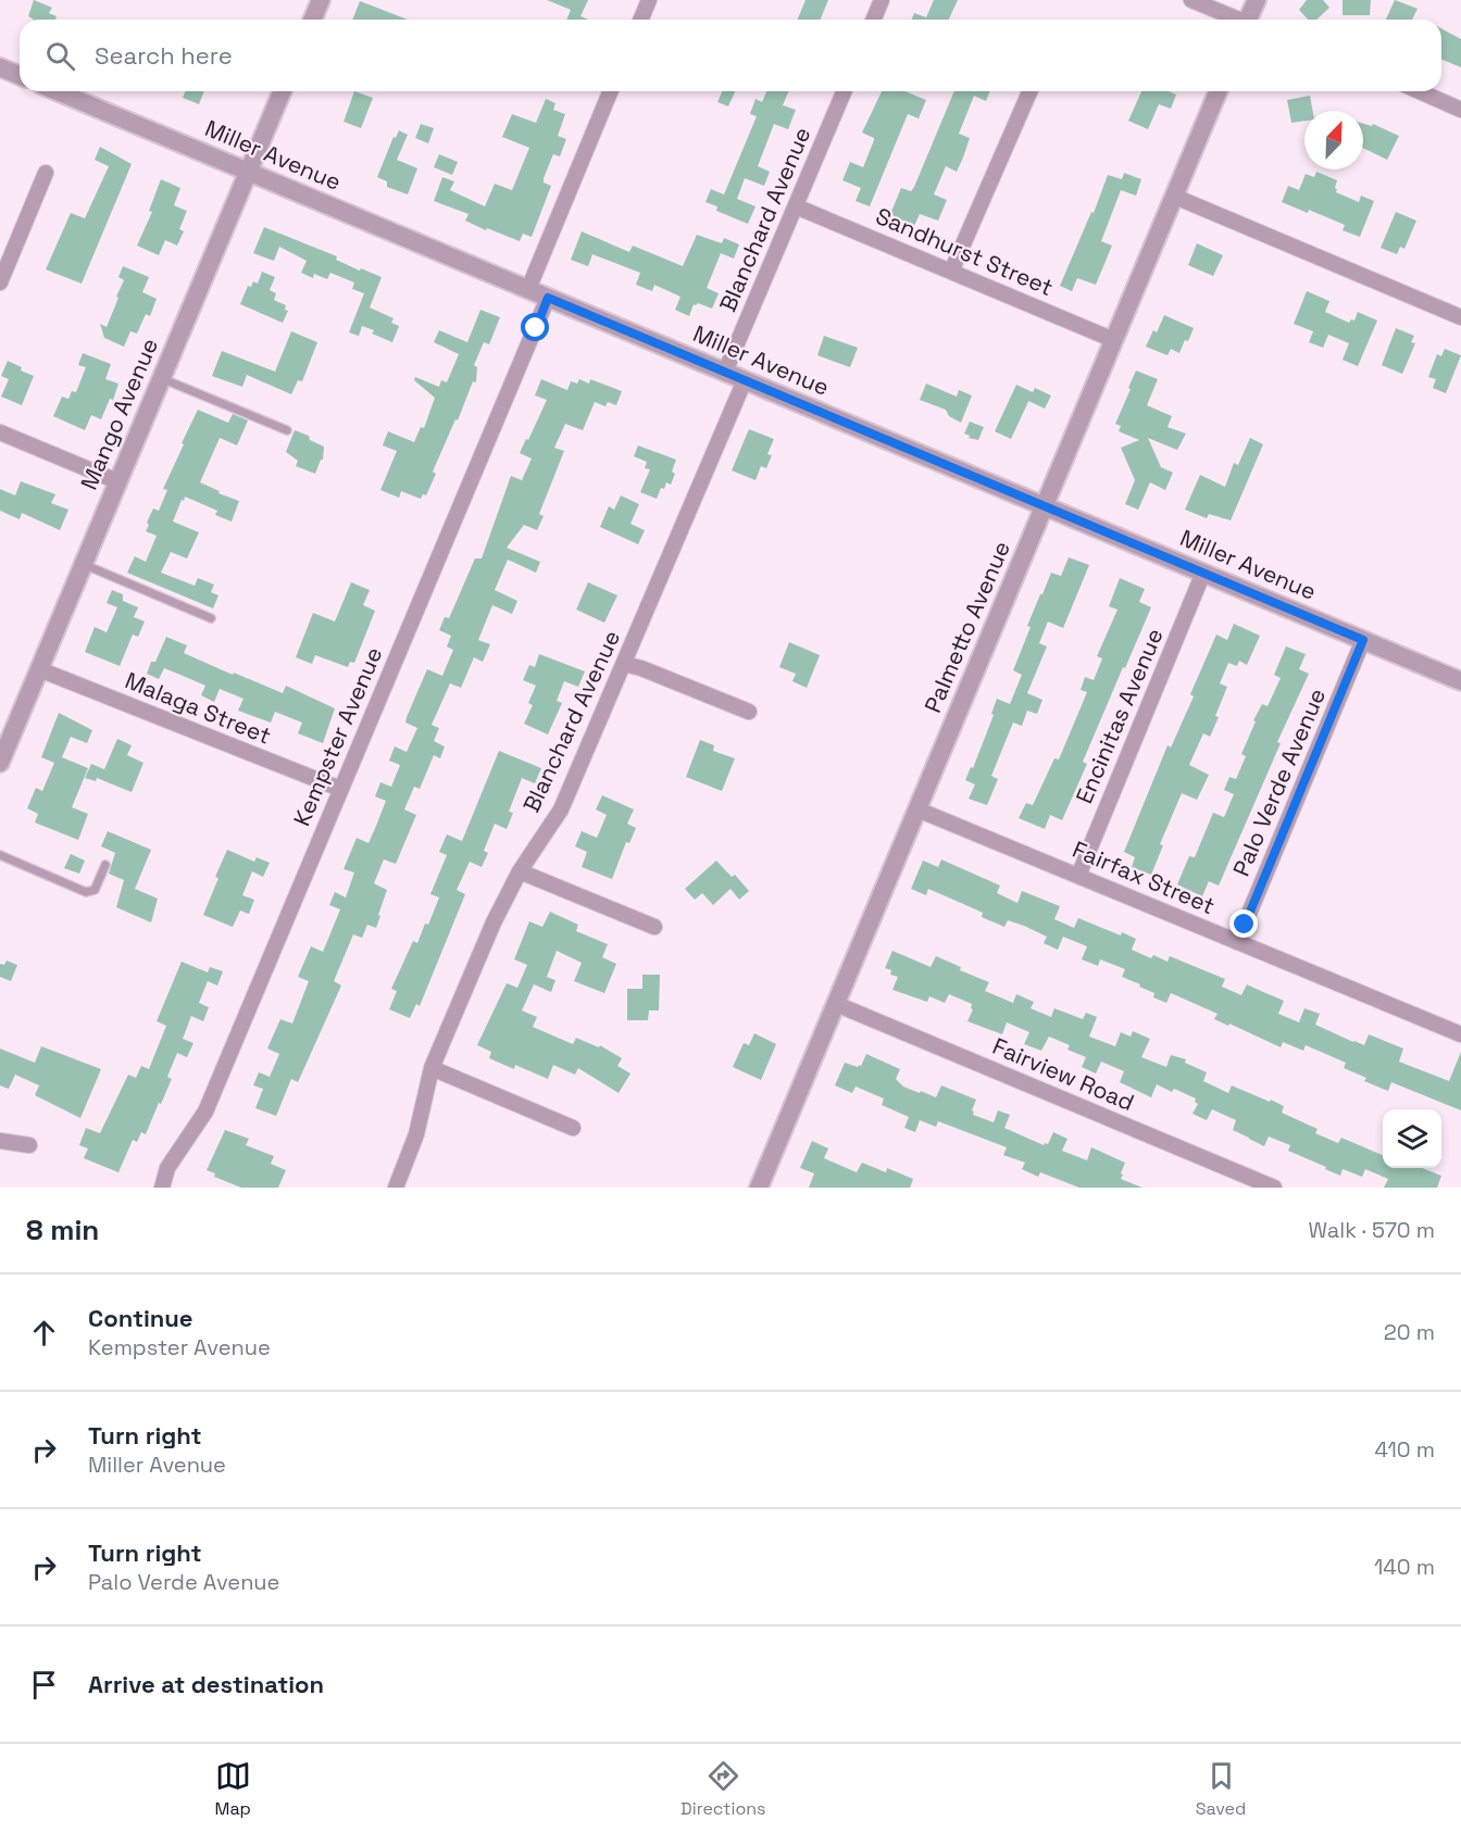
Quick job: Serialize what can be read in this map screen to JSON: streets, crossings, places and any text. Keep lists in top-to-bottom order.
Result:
{
  "streets": {
    "street": [
      "Miller Avenue",
      "Blanchard Avenue",
      "Sandhurst Street",
      "Mango Avenue",
      "Palmetto Avenue",
      "Malaga Street",
      "Encinitas Avenue",
      "Kempster Avenue",
      "Palo Verde Avenue",
      "Fairfax Street",
      "Fairview Road"
    ]
  },
  "crossings": [
    ["Miller Avenue", "Blanchard Avenue"],
    ["Miller Avenue", "Mango Avenue"],
    ["Miller Avenue", "Palmetto Avenue"],
    ["Miller Avenue", "Encinitas Avenue"],
    ["Miller Avenue", "Kempster Avenue"],
    ["Miller Avenue", "Palo Verde Avenue"],
    ["Blanchard Avenue", "Sandhurst Street"],
    ["Sandhurst Street", "Palmetto Avenue"],
    ["Mango Avenue", "Malaga Street"],
    ["Palmetto Avenue", "Fairfax Street"],
    ["Palmetto Avenue", "Fairview Road"],
    ["Malaga Street", "Kempster Avenue"],
    ["Encinitas Avenue", "Fairfax Street"],
    ["Palo Verde Avenue", "Fairfax Street"]
  ],
  "north": "top right",
  "page": {
    "search": "Search here",
    "heading": ["8 min", "Walk · 570 m"],
    "list": [
      ["Continue", "Kempster Avenue", "20 m"],
      ["Turn right", "Miller Avenue", "410 m"],
      ["Turn right", "Palo Verde Avenue", "140 m"],
      "Arrive at destination"
    ],
    "nav": ["Map", "Directions", "Saved"]
  }
}
